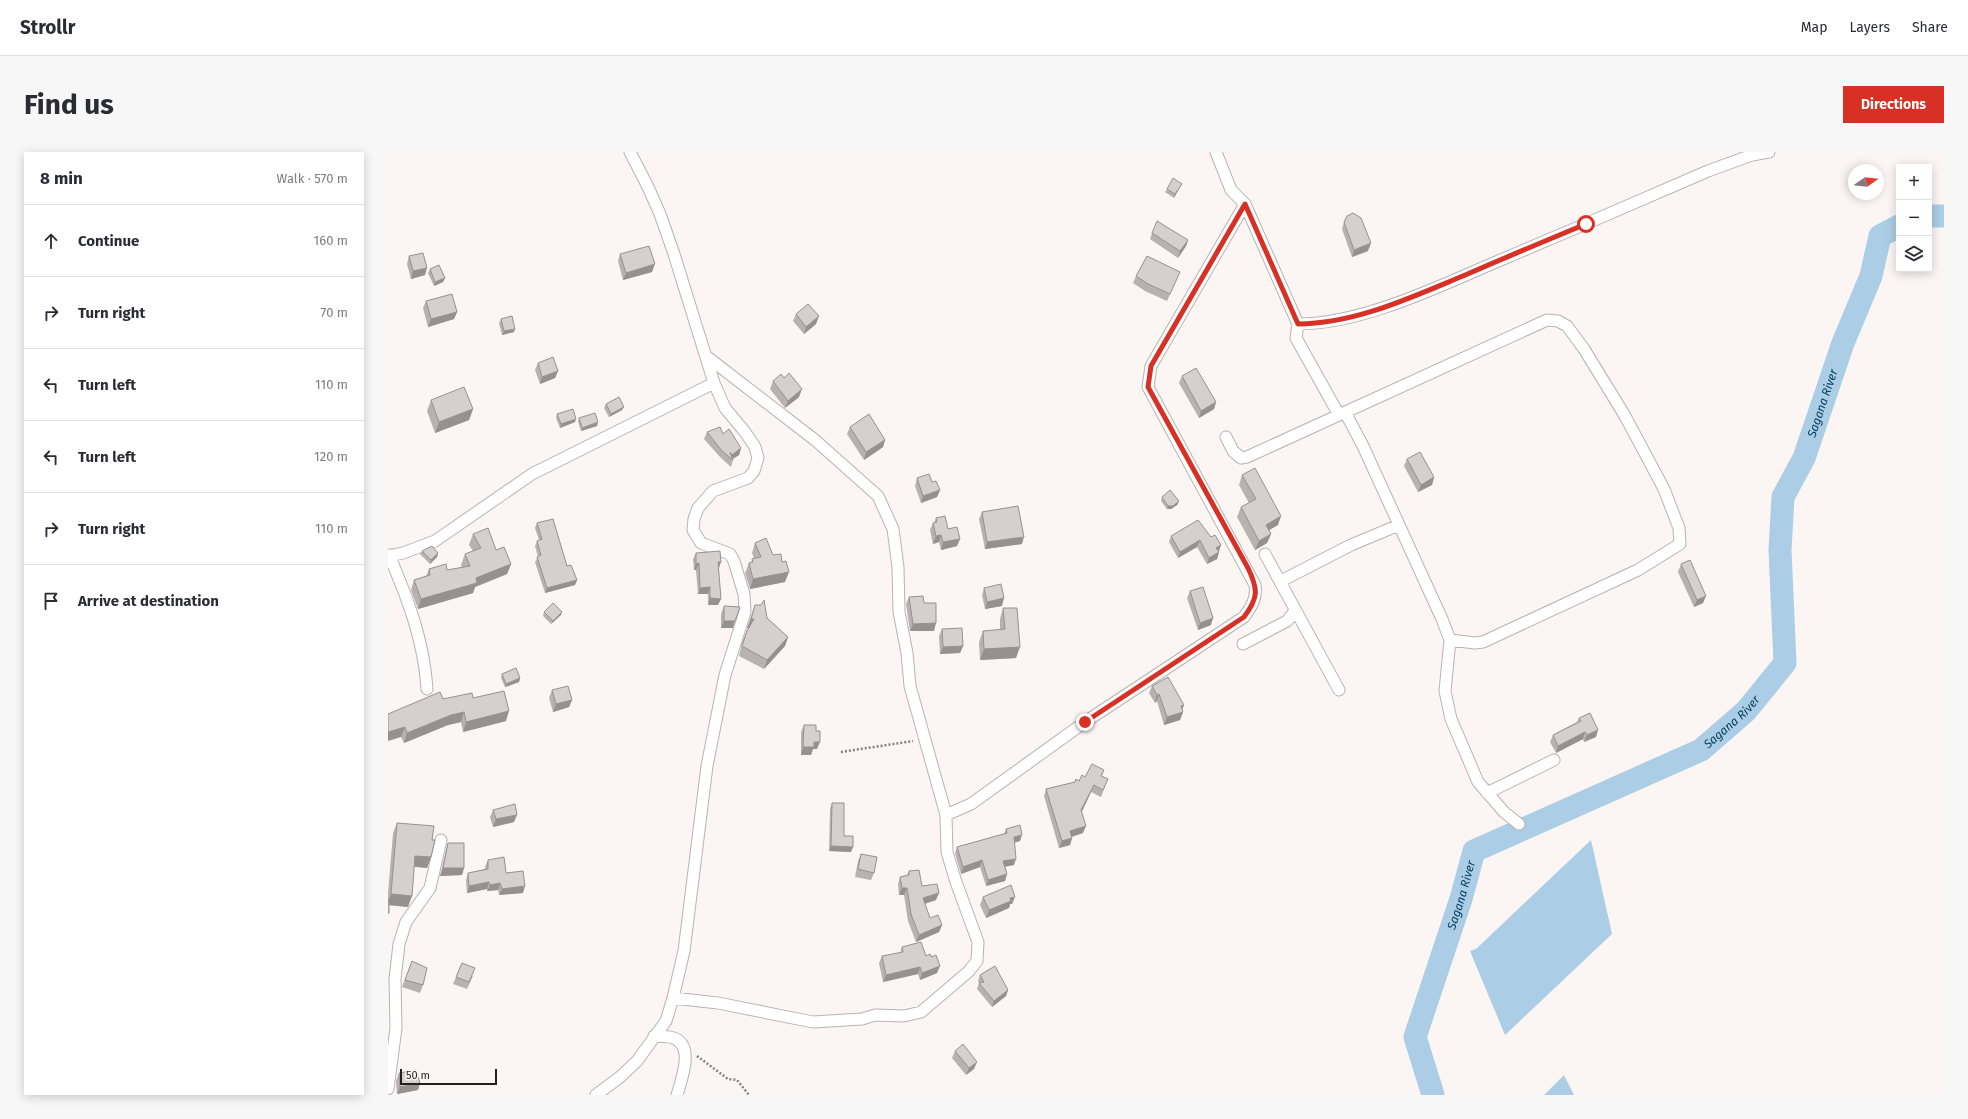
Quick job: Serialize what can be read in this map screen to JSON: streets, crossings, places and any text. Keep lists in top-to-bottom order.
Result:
{
  "water": ["Sagana River"],
  "scale_bar": "50 m",
  "north": "right",
  "page": {
    "header": "Strollr",
    "nav": ["Map", "Layers", "Share"],
    "buttons": "Directions",
    "title": "Find us",
    "heading": ["8 min", "Walk · 570 m"],
    "map_buttons": ["+", "−"],
    "list": [
      ["Continue", "160 m"],
      ["Turn right", "70 m"],
      ["Turn left", "110 m"],
      ["Turn left", "120 m"],
      ["Turn right", "110 m"],
      "Arrive at destination"
    ],
    "scale": "50 m"
  }
}
